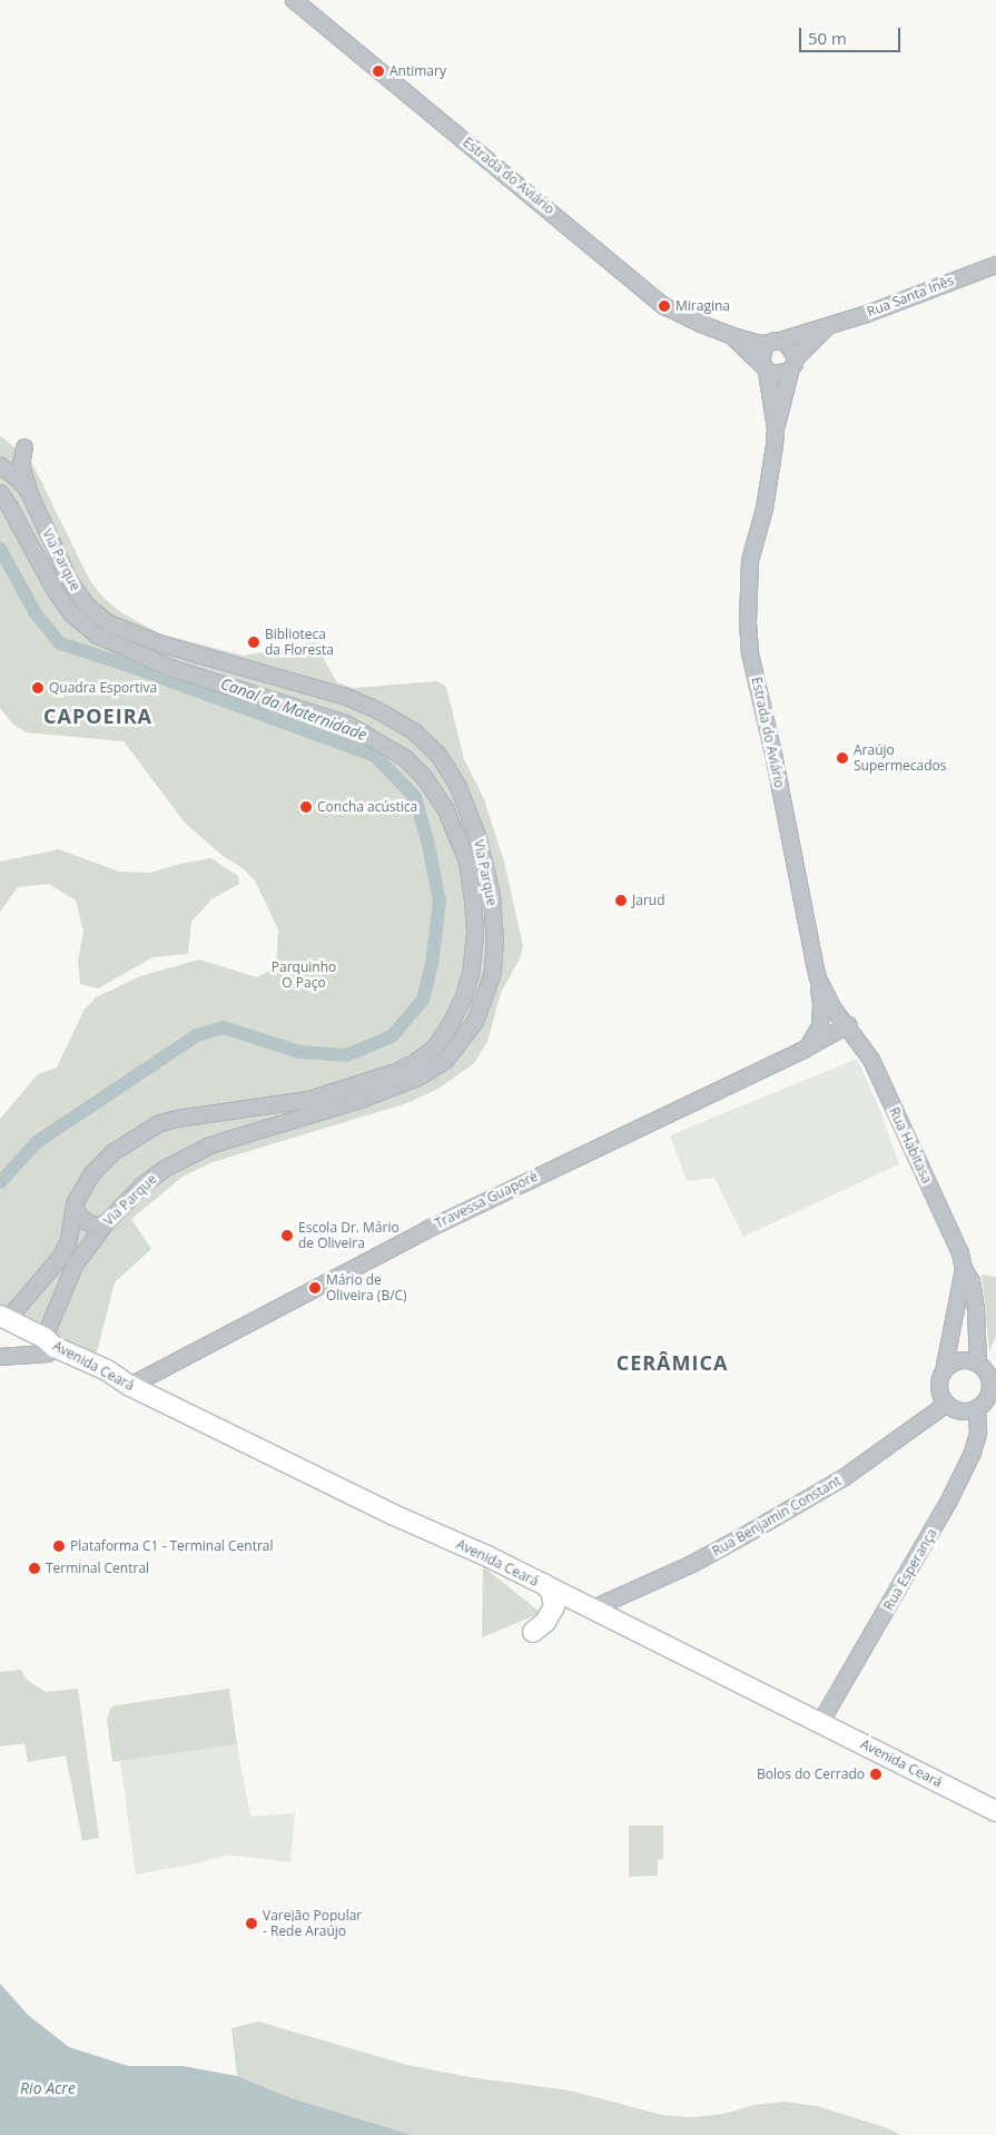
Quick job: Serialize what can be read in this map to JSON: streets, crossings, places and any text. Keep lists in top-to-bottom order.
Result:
{
  "streets": {
    "main road": ["Avenida Ceará"],
    "street": [
      "Estrada do Aviário",
      "Rua Santa Inês",
      "Via Parque",
      "Rua Habitasa",
      "Travessa Guaporé",
      "Rua Benjamin Constant",
      "Rua Esperança"
    ]
  },
  "crossings": [
    ["Estrada do Aviário", "Rua Santa Inês"],
    ["Estrada do Aviário", "Rua Habitasa"],
    ["Estrada do Aviário", "Travessa Guaporé"],
    ["Via Parque", "Avenida Ceará"],
    ["Rua Habitasa", "Travessa Guaporé"],
    ["Rua Habitasa", "Rua Benjamin Constant"],
    ["Rua Habitasa", "Rua Esperança"],
    ["Travessa Guaporé", "Avenida Ceará"],
    ["Avenida Ceará", "Rua Benjamin Constant"],
    ["Avenida Ceará", "Rua Esperança"],
    ["Rua Benjamin Constant", "Rua Esperança"]
  ],
  "districts": ["CAPOEIRA", "CERÂMICA"],
  "water": ["Canal da Maternidade", "Rio Acre"],
  "parks": ["Parquinho O Paço"],
  "places": [
    "Antimary",
    "Miragina",
    "Biblioteca da Floresta",
    "Quadra Esportiva",
    "Araújo Supermecados",
    "Concha acústica",
    "Jarud",
    "Escola Dr. Mário de Oliveira",
    "Mário de Oliveira (B/C)",
    "Plataforma C1 - Terminal Central",
    "Terminal Central",
    "Bolos do Cerrado",
    "Varejão Popular - Rede Araújo"
  ],
  "scale_bar": "50 m"
}
